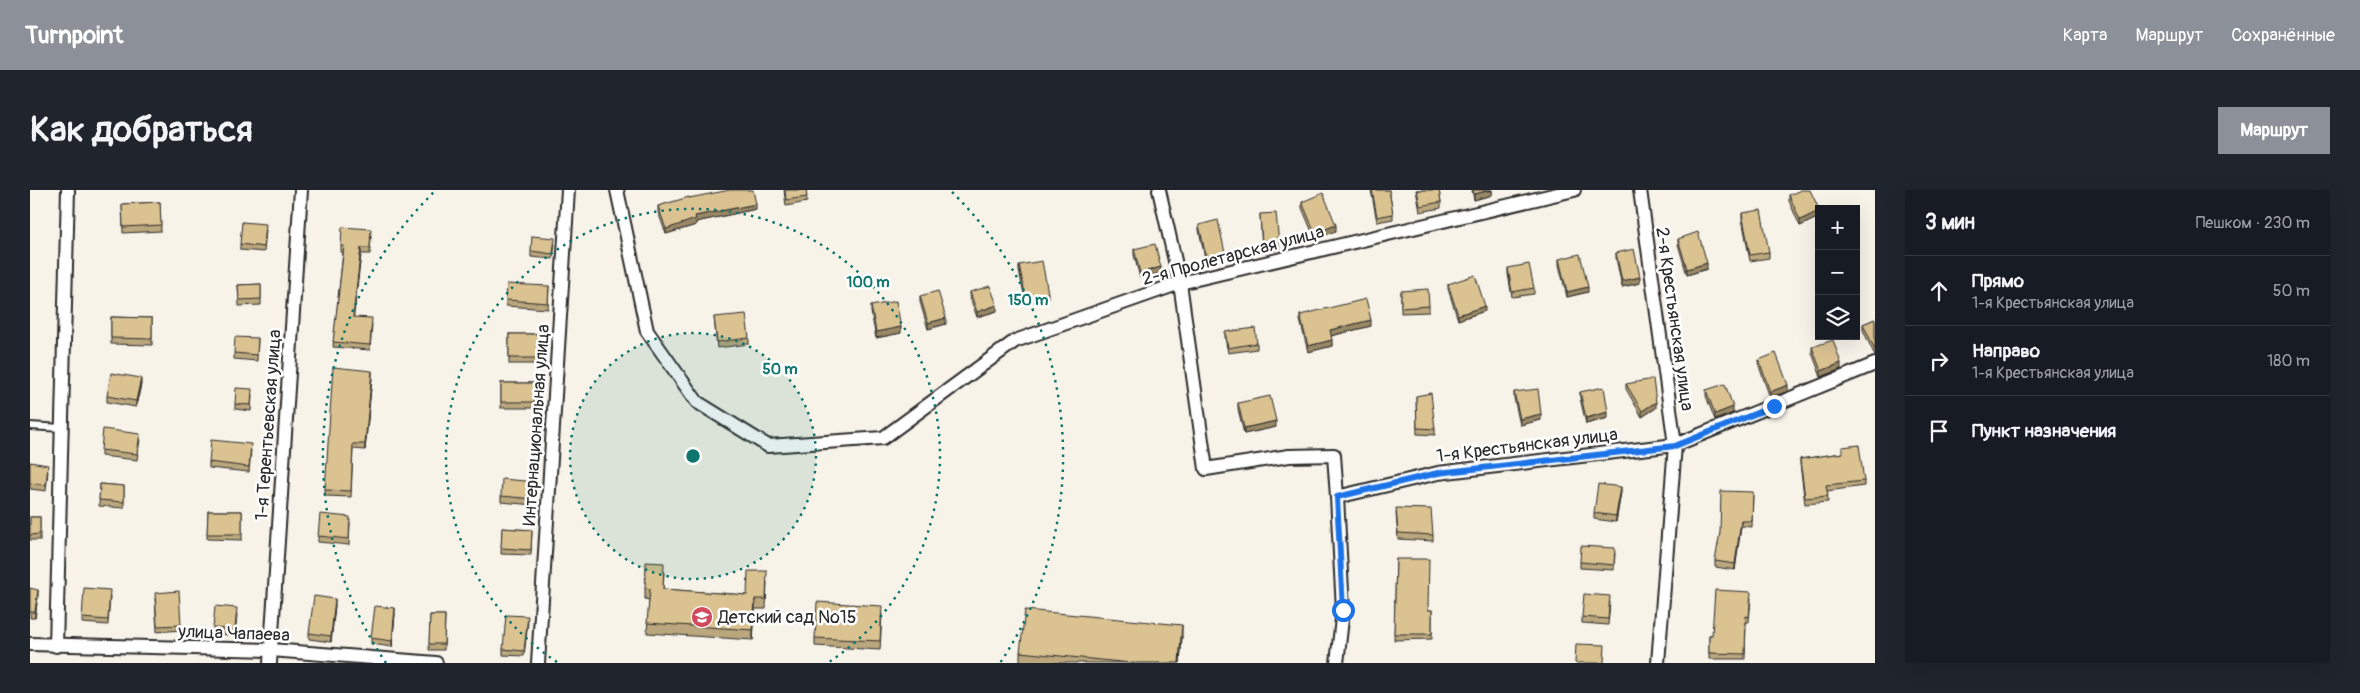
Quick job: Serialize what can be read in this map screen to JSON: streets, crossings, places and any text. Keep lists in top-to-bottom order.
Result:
{
  "streets": {
    "street": [
      "2-я Пролетарская улица",
      "2-я Крестьянская улица",
      "1-я Терентьевская улица",
      "Интернациональная улица",
      "1-я Крестьянская улица",
      "улица Чапаева"
    ]
  },
  "crossings": [
    ["2-я Крестьянская улица", "1-я Крестьянская улица"],
    ["1-я Терентьевская улица", "улица Чапаева"]
  ],
  "places": {
    "school or university": ["Детский сад №15"]
  },
  "page": {
    "header": "Turnpoint",
    "nav": ["Карта", "Маршрут", "Сохранённые"],
    "buttons": "Маршрут",
    "title": "Как добраться",
    "heading": ["3 мин", "Пешком · 230 m"],
    "map_buttons": ["+", "−"],
    "list": [
      ["Прямо", "1-я Крестьянская улица", "50 m"],
      ["Направо", "1-я Крестьянская улица", "180 m"],
      "Пункт назначения"
    ]
  },
  "rings": ["100 m", "150 m", "50 m"]
}
